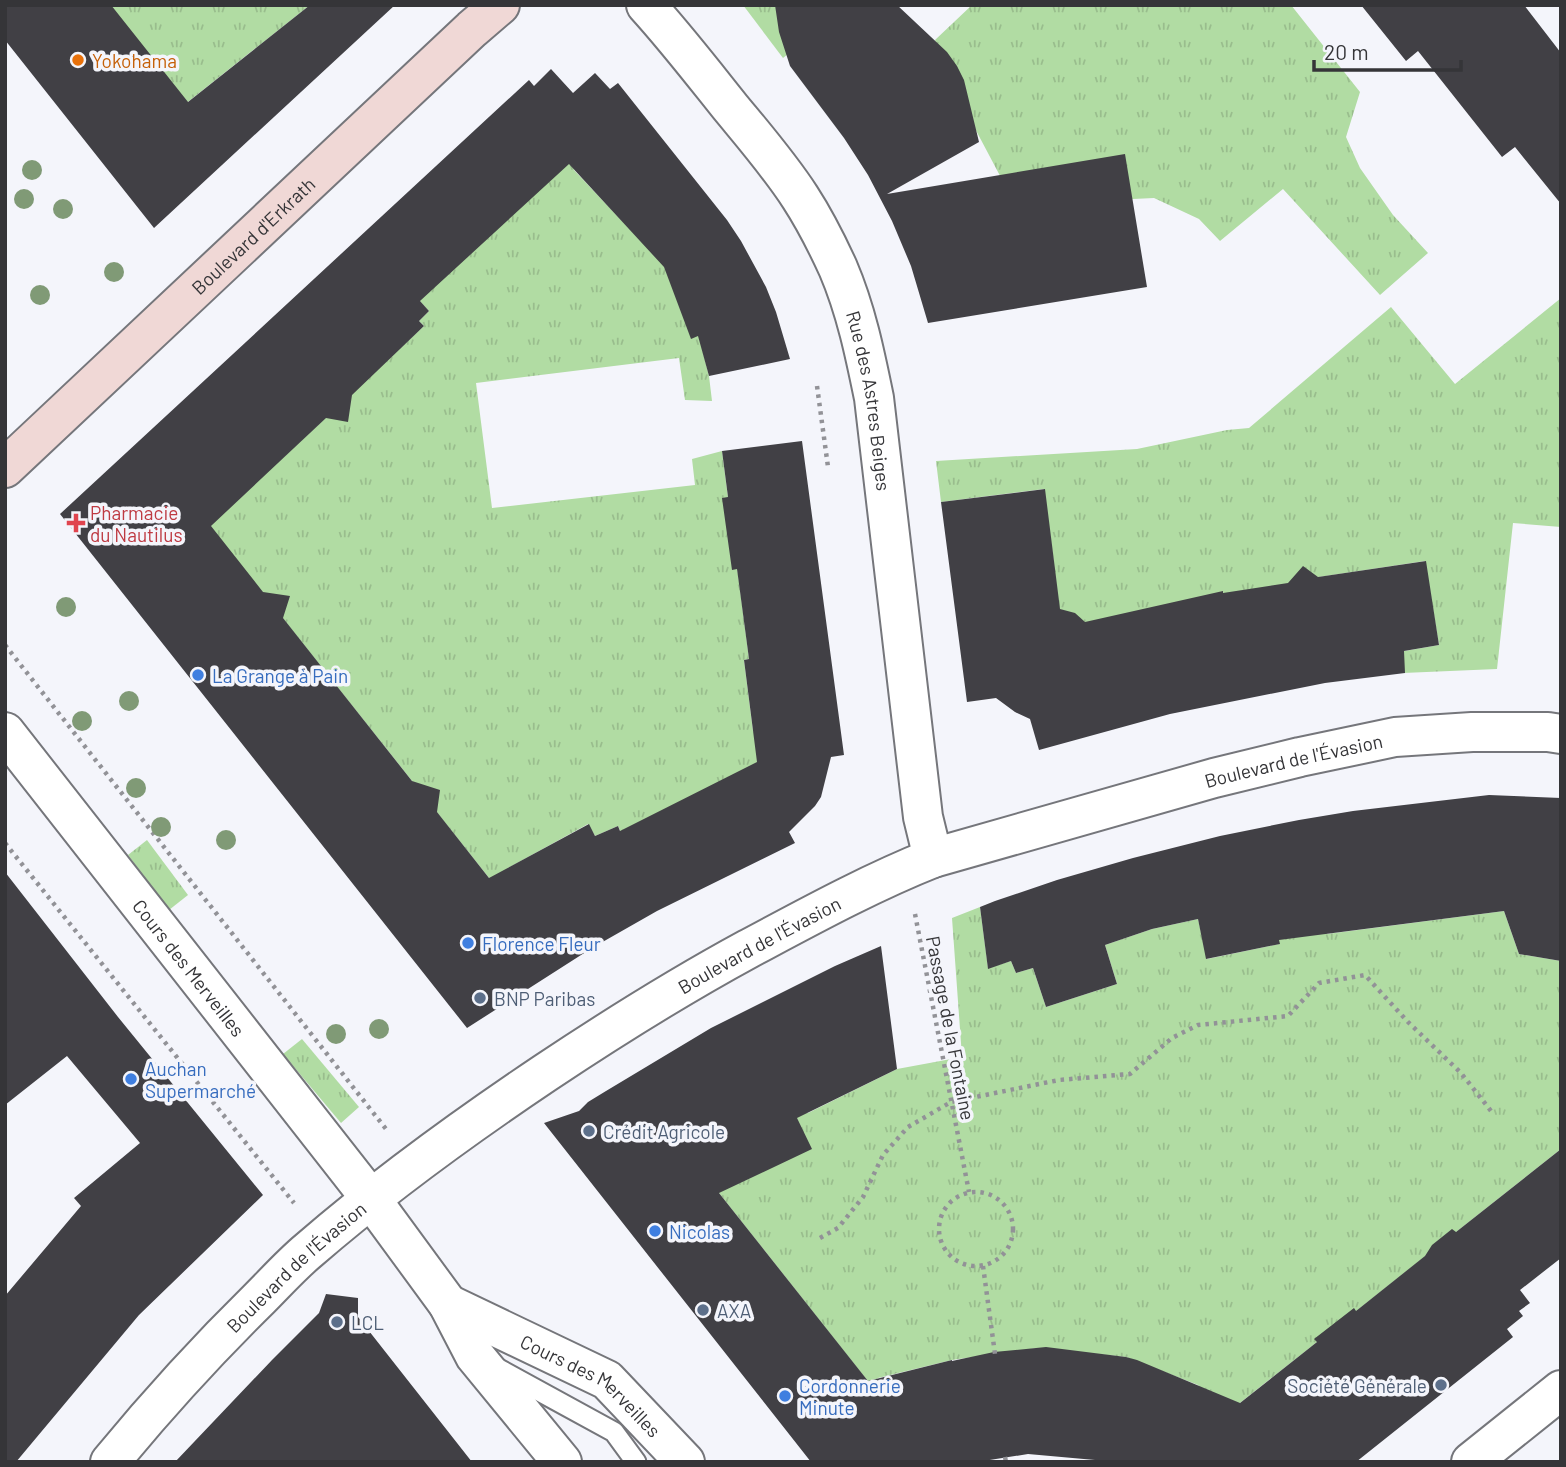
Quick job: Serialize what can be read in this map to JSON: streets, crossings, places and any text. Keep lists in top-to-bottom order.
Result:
{
  "streets": {
    "street": [
      "Boulevard d'Erkrath",
      "Rue des Astres Beiges",
      "Boulevard de l'Évasion",
      "Cours des Merveilles"
    ],
    "path": ["Passage de la Fontaine"]
  },
  "crossings": [
    ["Rue des Astres Beiges", "Boulevard de l'Évasion"],
    ["Rue des Astres Beiges", "Passage de la Fontaine"],
    ["Boulevard de l'Évasion", "Cours des Merveilles"],
    ["Boulevard de l'Évasion", "Passage de la Fontaine"]
  ],
  "places": {
    "other": [
      "Yokohama",
      "La Grange à Pain",
      "Florence Fleur",
      "BNP Paribas",
      "Auchan Supermarché",
      "Crédit Agricole",
      "Nicolas",
      "AXA",
      "LCL",
      "Société Générale",
      "Cordonnerie Minute"
    ],
    "health": ["Pharmacie du Nautilus"]
  },
  "scale_bar": "20 m"
}
